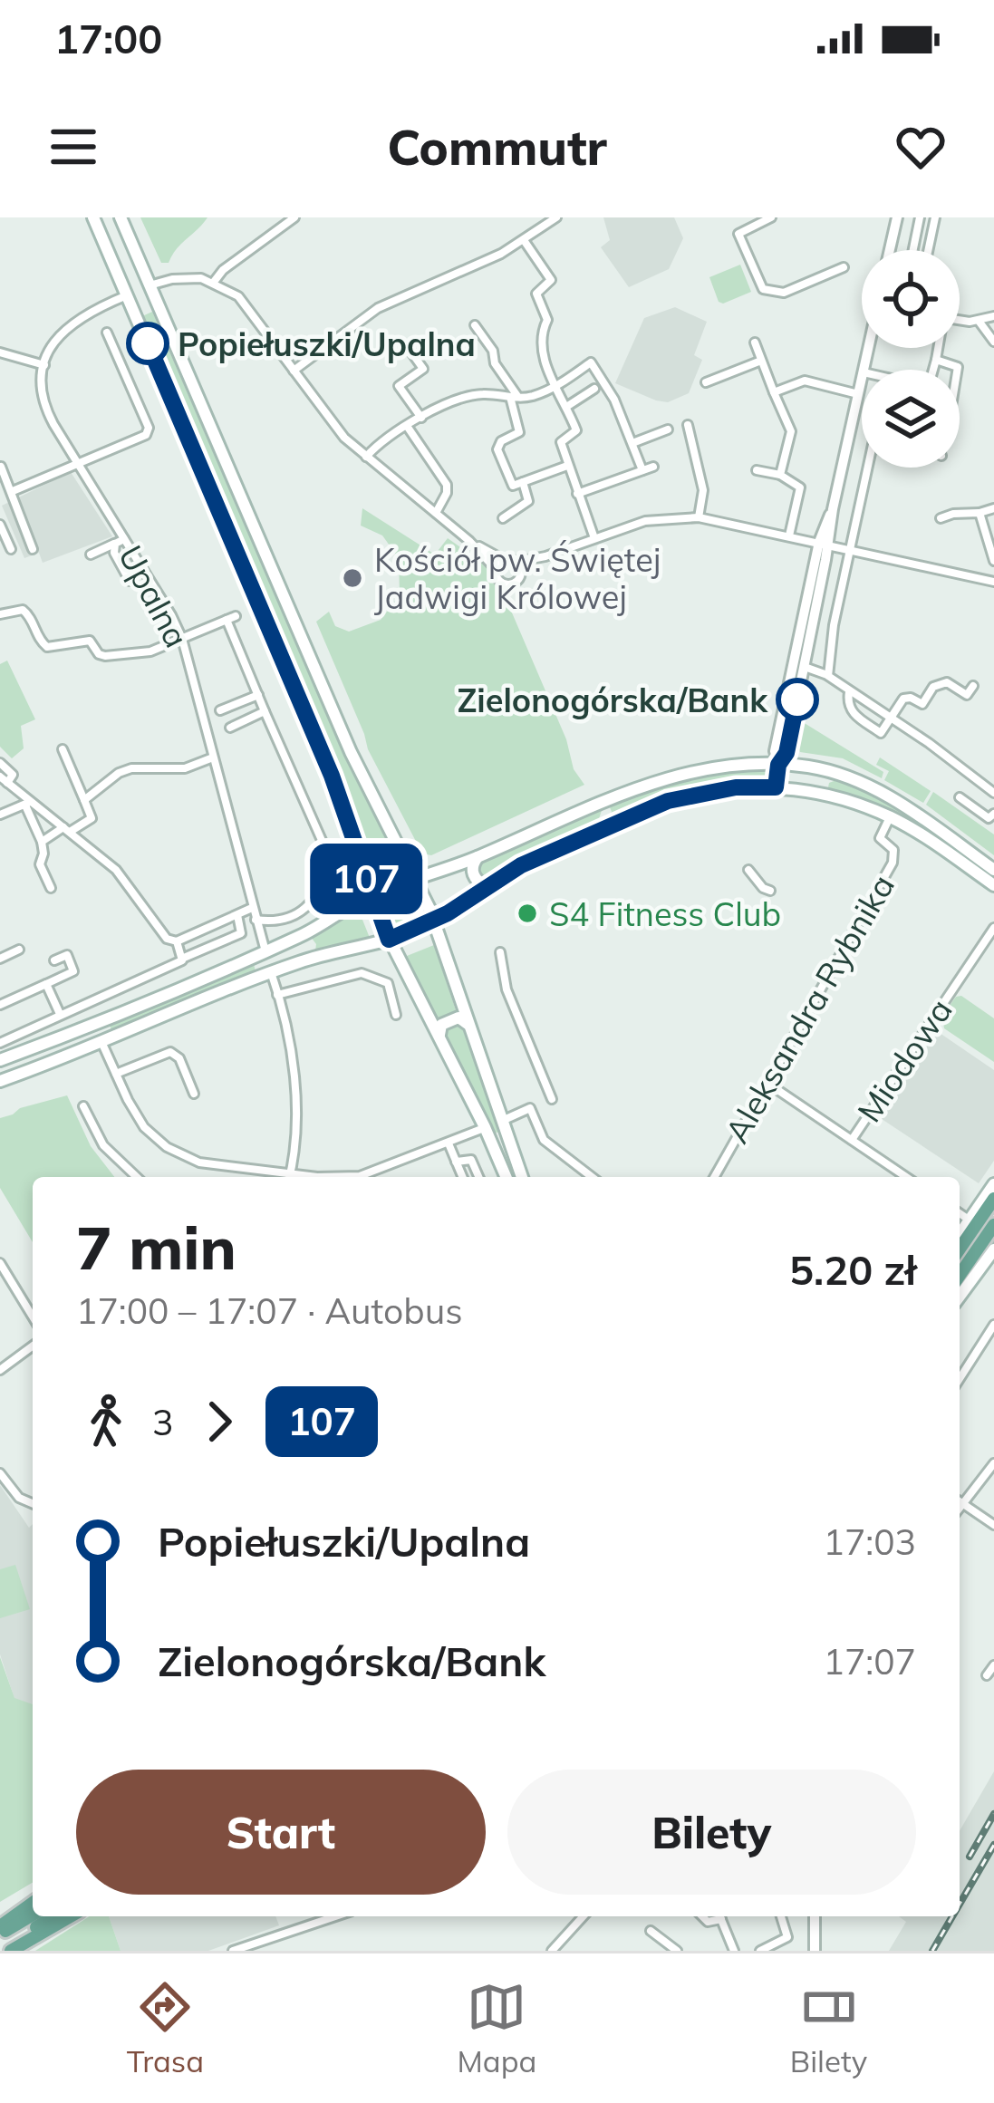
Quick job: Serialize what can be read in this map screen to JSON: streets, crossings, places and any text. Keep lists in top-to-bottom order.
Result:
{
  "streets": {
    "street": ["Upalna", "Aleksandra Rybnika", "Miodowa"]
  },
  "places": [
    "Popiełuszki/Upalna",
    "Kościół pw. Świętej Jadwigi Królowej",
    "Zielonogórska/Bank",
    "S4 Fitness Club"
  ],
  "lines": ["bus line 107"],
  "page": {
    "status": "17:00",
    "header": "Commutr",
    "on_map": "107",
    "heading": ["7 min", "17:00 – 17:07 · Autobus", "5.20 zł"],
    "legs": ["3", "107"],
    "list": [
      {
        "name": "Popiełuszki/Upalna",
        "value": "17:03"
      },
      {
        "name": "Zielonogórska/Bank",
        "value": "17:07"
      }
    ],
    "buttons": ["Start", "Bilety"],
    "tabs": ["Trasa", "Mapa", "Bilety"]
  }
}
